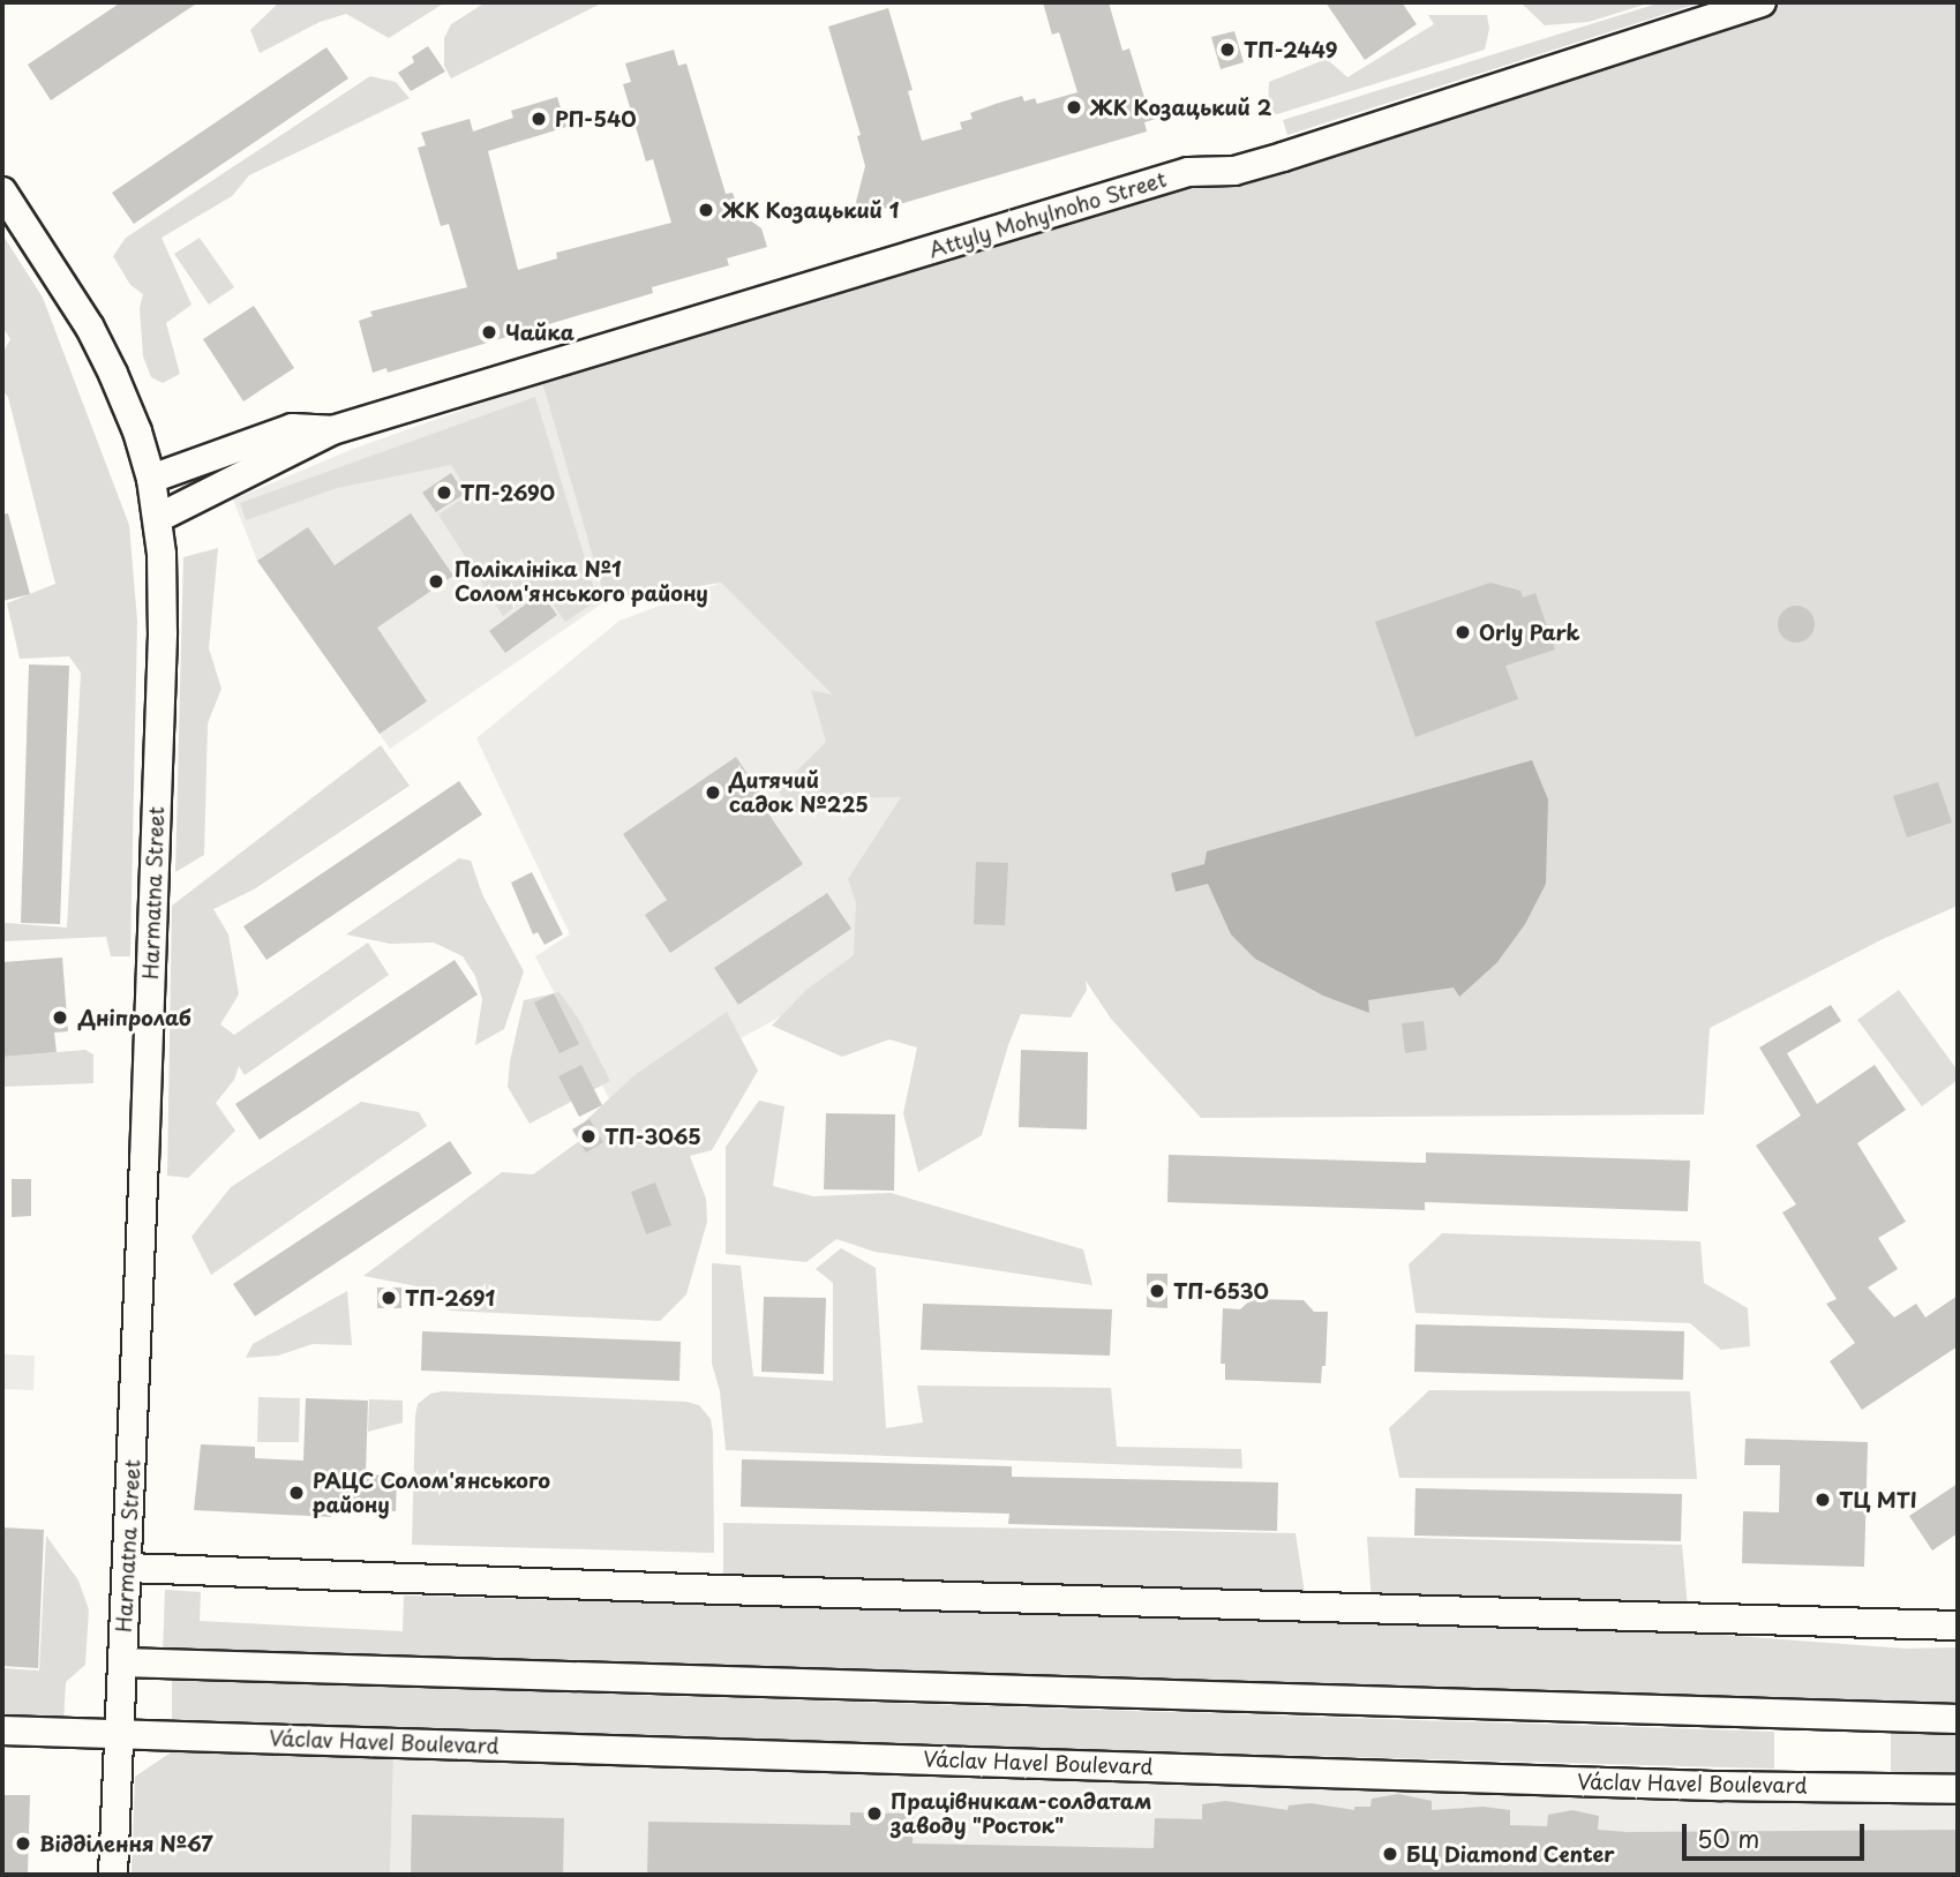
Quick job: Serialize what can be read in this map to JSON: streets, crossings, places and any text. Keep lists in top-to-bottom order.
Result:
{
  "streets": {
    "street": ["Attyly Mohylnoho Street", "Harmatna Street", "Václav Havel Boulevard"]
  },
  "crossings": [
    ["Attyly Mohylnoho Street", "Harmatna Street"],
    ["Harmatna Street", "Václav Havel Boulevard"]
  ],
  "places": [
    "ТП-2449",
    "ЖК Козацький 2",
    "РП-540",
    "ЖК Козацький 1",
    "Чайка",
    "ТП-2690",
    "Поліклініка №1 Солом'янського району",
    "Orly Park",
    "Дитячий садок №225",
    "Дніпролаб",
    "ТП-3065",
    "ТП-6530",
    "ТП-2691",
    "РАЦС Солом'янського району",
    "ТЦ MTI",
    "Працівникам-солдатам заводу \"Росток\"",
    "Відділення №67",
    "БЦ Diamond Center"
  ],
  "scale_bar": "50 m"
}
